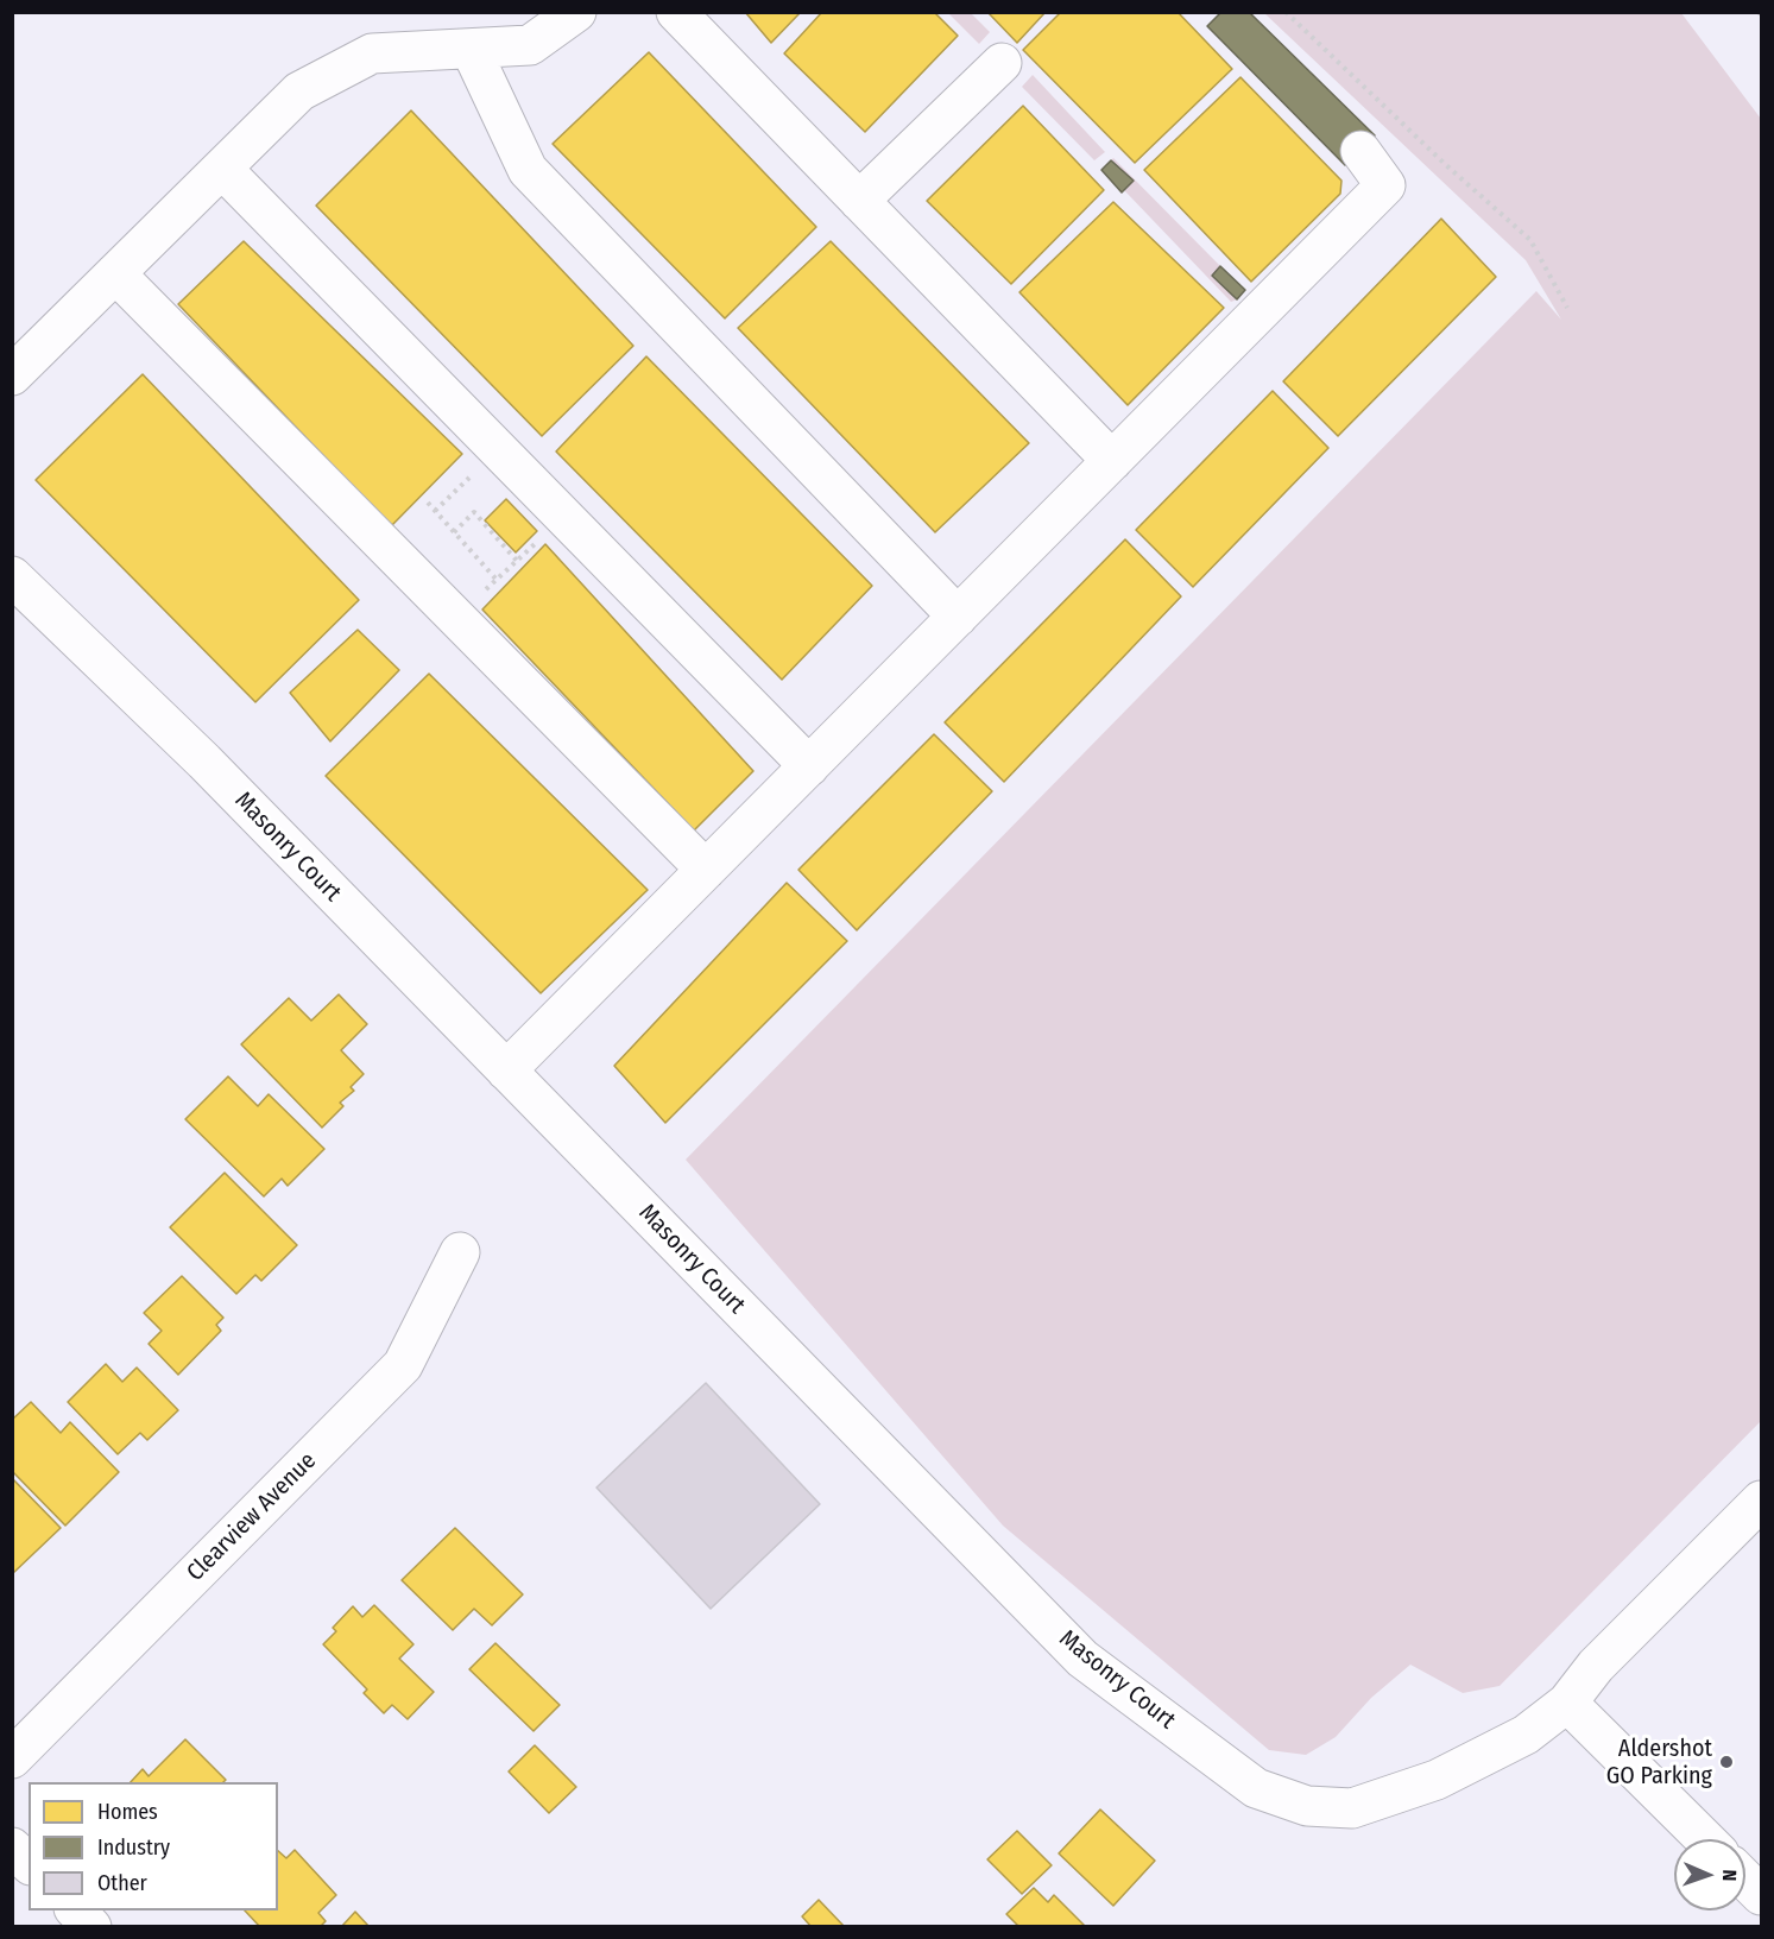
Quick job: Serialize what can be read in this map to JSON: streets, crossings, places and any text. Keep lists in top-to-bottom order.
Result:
{
  "streets": {
    "street": ["Masonry Court", "Clearview Avenue"]
  },
  "places": ["Aldershot GO Parking"],
  "legend": ["Homes", "Industry", "Other"],
  "north": "right"
}
